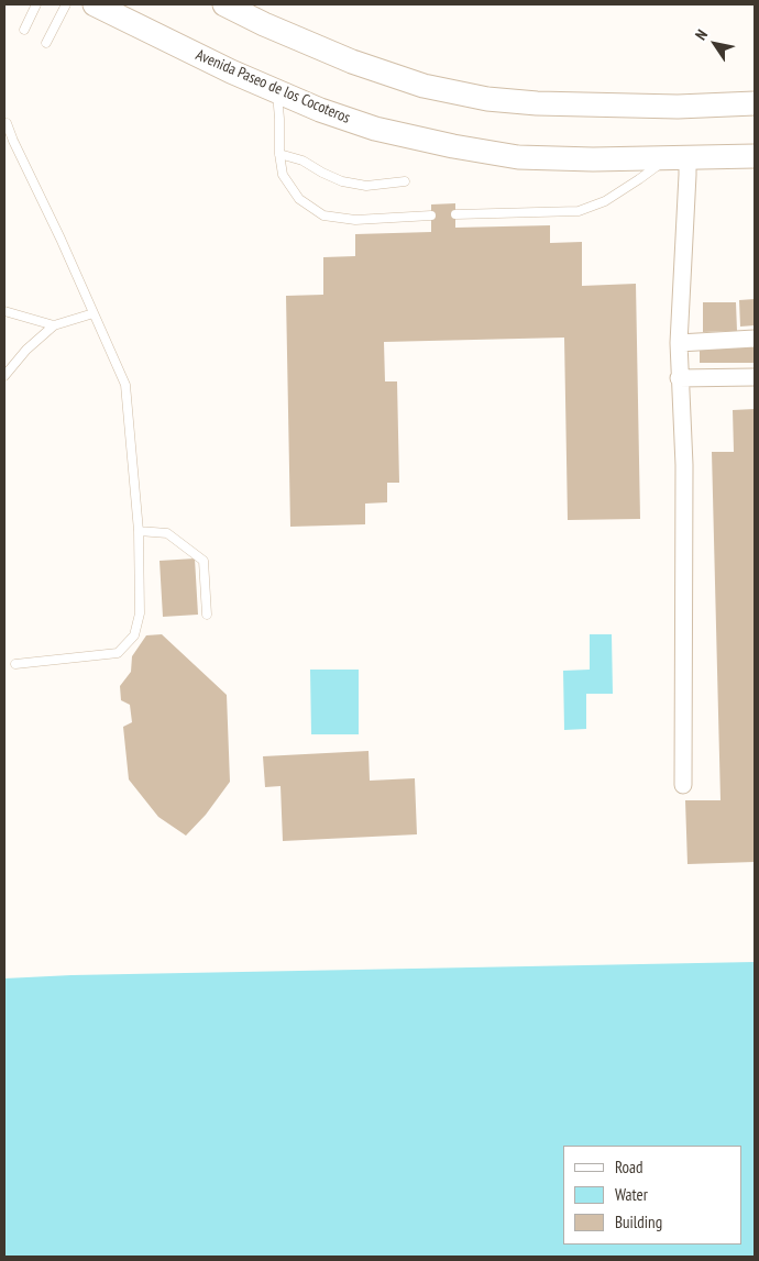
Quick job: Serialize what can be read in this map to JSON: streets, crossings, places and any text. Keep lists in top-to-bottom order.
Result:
{
  "streets": {
    "main road": ["Avenida Paseo de los Cocoteros"]
  },
  "legend": ["Road", "Water", "Building"],
  "north": "top left"
}
